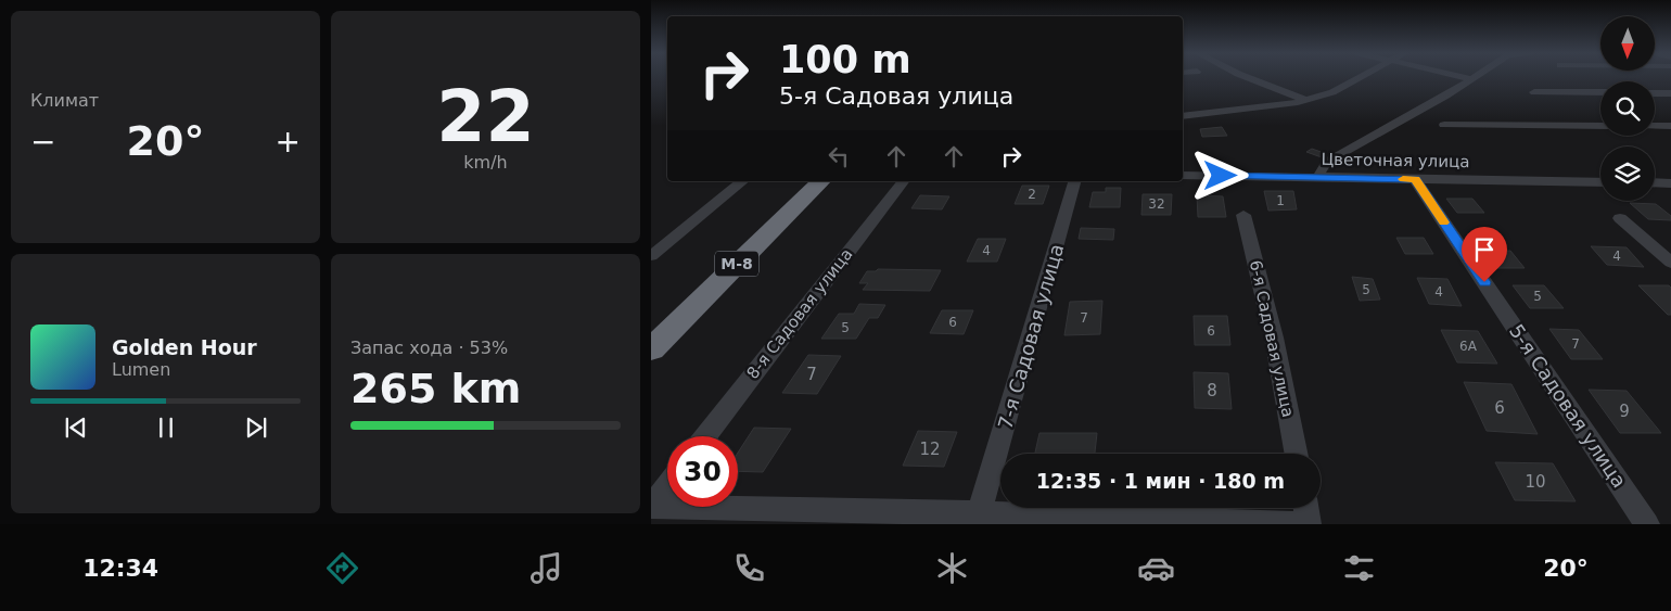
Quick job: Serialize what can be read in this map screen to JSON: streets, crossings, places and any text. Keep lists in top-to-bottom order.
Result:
{
  "streets": {
    "highway": ["М-8"],
    "street": [
      "Цветочная улица",
      "8-я Садовая улица",
      "7-я Садовая улица",
      "6-я Садовая улица",
      "5-я Садовая улица"
    ]
  },
  "crossings": [
    ["Цветочная улица", "5-я Садовая улица"]
  ],
  "house_numbers": [
    "2",
    "1",
    "32",
    "4",
    "4",
    "5",
    "4",
    "5",
    "7",
    "6",
    "5",
    "6",
    "7",
    "6А",
    "7",
    "8",
    "6",
    "9",
    "12",
    "10"
  ],
  "north": "bottom",
  "page": {
    "tile": [
      "Климат",
      ["22", "km/h"],
      ["Запас хода · 53%", "265 km"]
    ],
    "turn": ["100 m", "5-я Садовая улица"],
    "heat": ["−", "20°", "+"],
    "song": ["Golden Hour", "Lumen"],
    "limit": "30",
    "trip": "12:35 · 1 мин · 180 m",
    "tabs": ["12:34", "20°"]
  }
}
